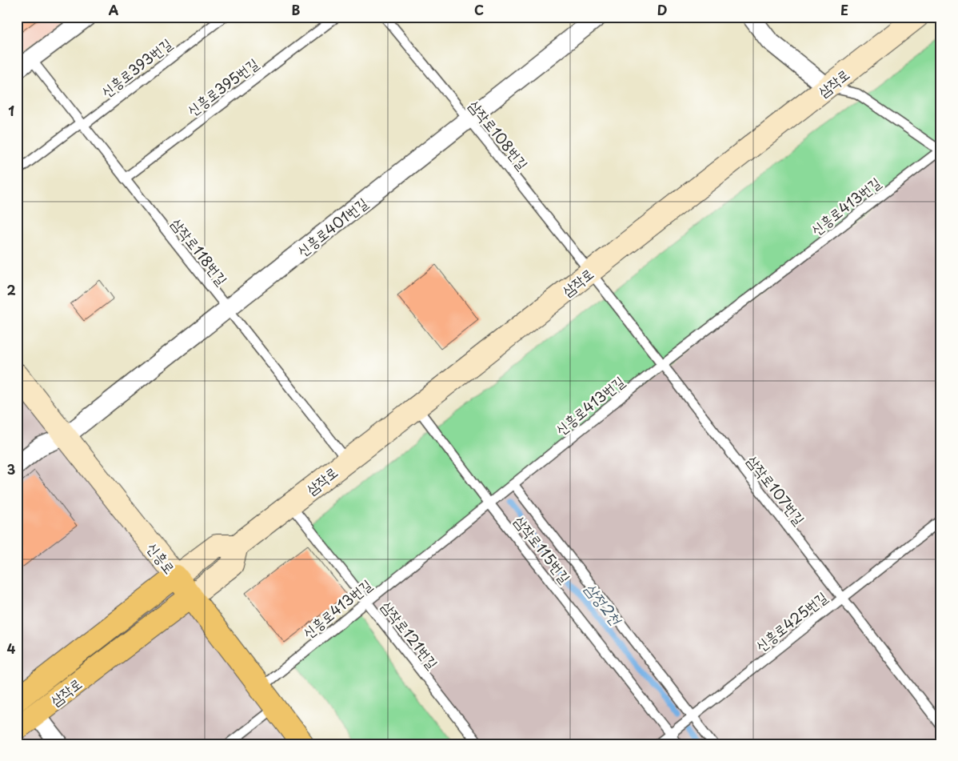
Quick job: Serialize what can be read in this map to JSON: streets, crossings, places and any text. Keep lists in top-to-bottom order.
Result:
{
  "streets": {
    "main road": ["삼작로", "신흥로"],
    "street": ["신흥로401번길"],
    "lane": [
      "신흥로393번길",
      "신흥로395번길",
      "삼작로108번길",
      "신흥로413번길",
      "삼작로118번길",
      "삼작로107번길",
      "삼작로115번길",
      "신흥로425번길",
      "삼작로121번길"
    ]
  },
  "crossings": [
    ["신흥로393번길", "삼작로118번길"],
    ["삼작로", "삼작로108번길"],
    ["삼작로", "삼작로118번길"],
    ["삼작로", "삼작로107번길"],
    ["삼작로", "삼작로115번길"],
    ["삼작로", "신흥로"],
    ["삼작로", "삼작로121번길"],
    ["신흥로395번길", "삼작로118번길"],
    ["삼작로108번길", "신흥로401번길"],
    ["삼작로108번길", "삼작로107번길"],
    ["신흥로413번길", "삼작로107번길"],
    ["신흥로413번길", "삼작로115번길"],
    ["신흥로413번길", "신흥로"],
    ["신흥로413번길", "삼작로121번길"],
    ["신흥로401번길", "삼작로118번길"],
    ["신흥로401번길", "신흥로"],
    ["삼작로107번길", "신흥로425번길"],
    ["삼작로115번길", "신흥로425번길"]
  ],
  "water": ["삼정2천"],
  "grid": {
    "columns": [
      "A",
      "B",
      "C",
      "D",
      "E"
    ],
    "rows": [
      "1",
      "2",
      "3",
      "4"
    ]
  }
}
